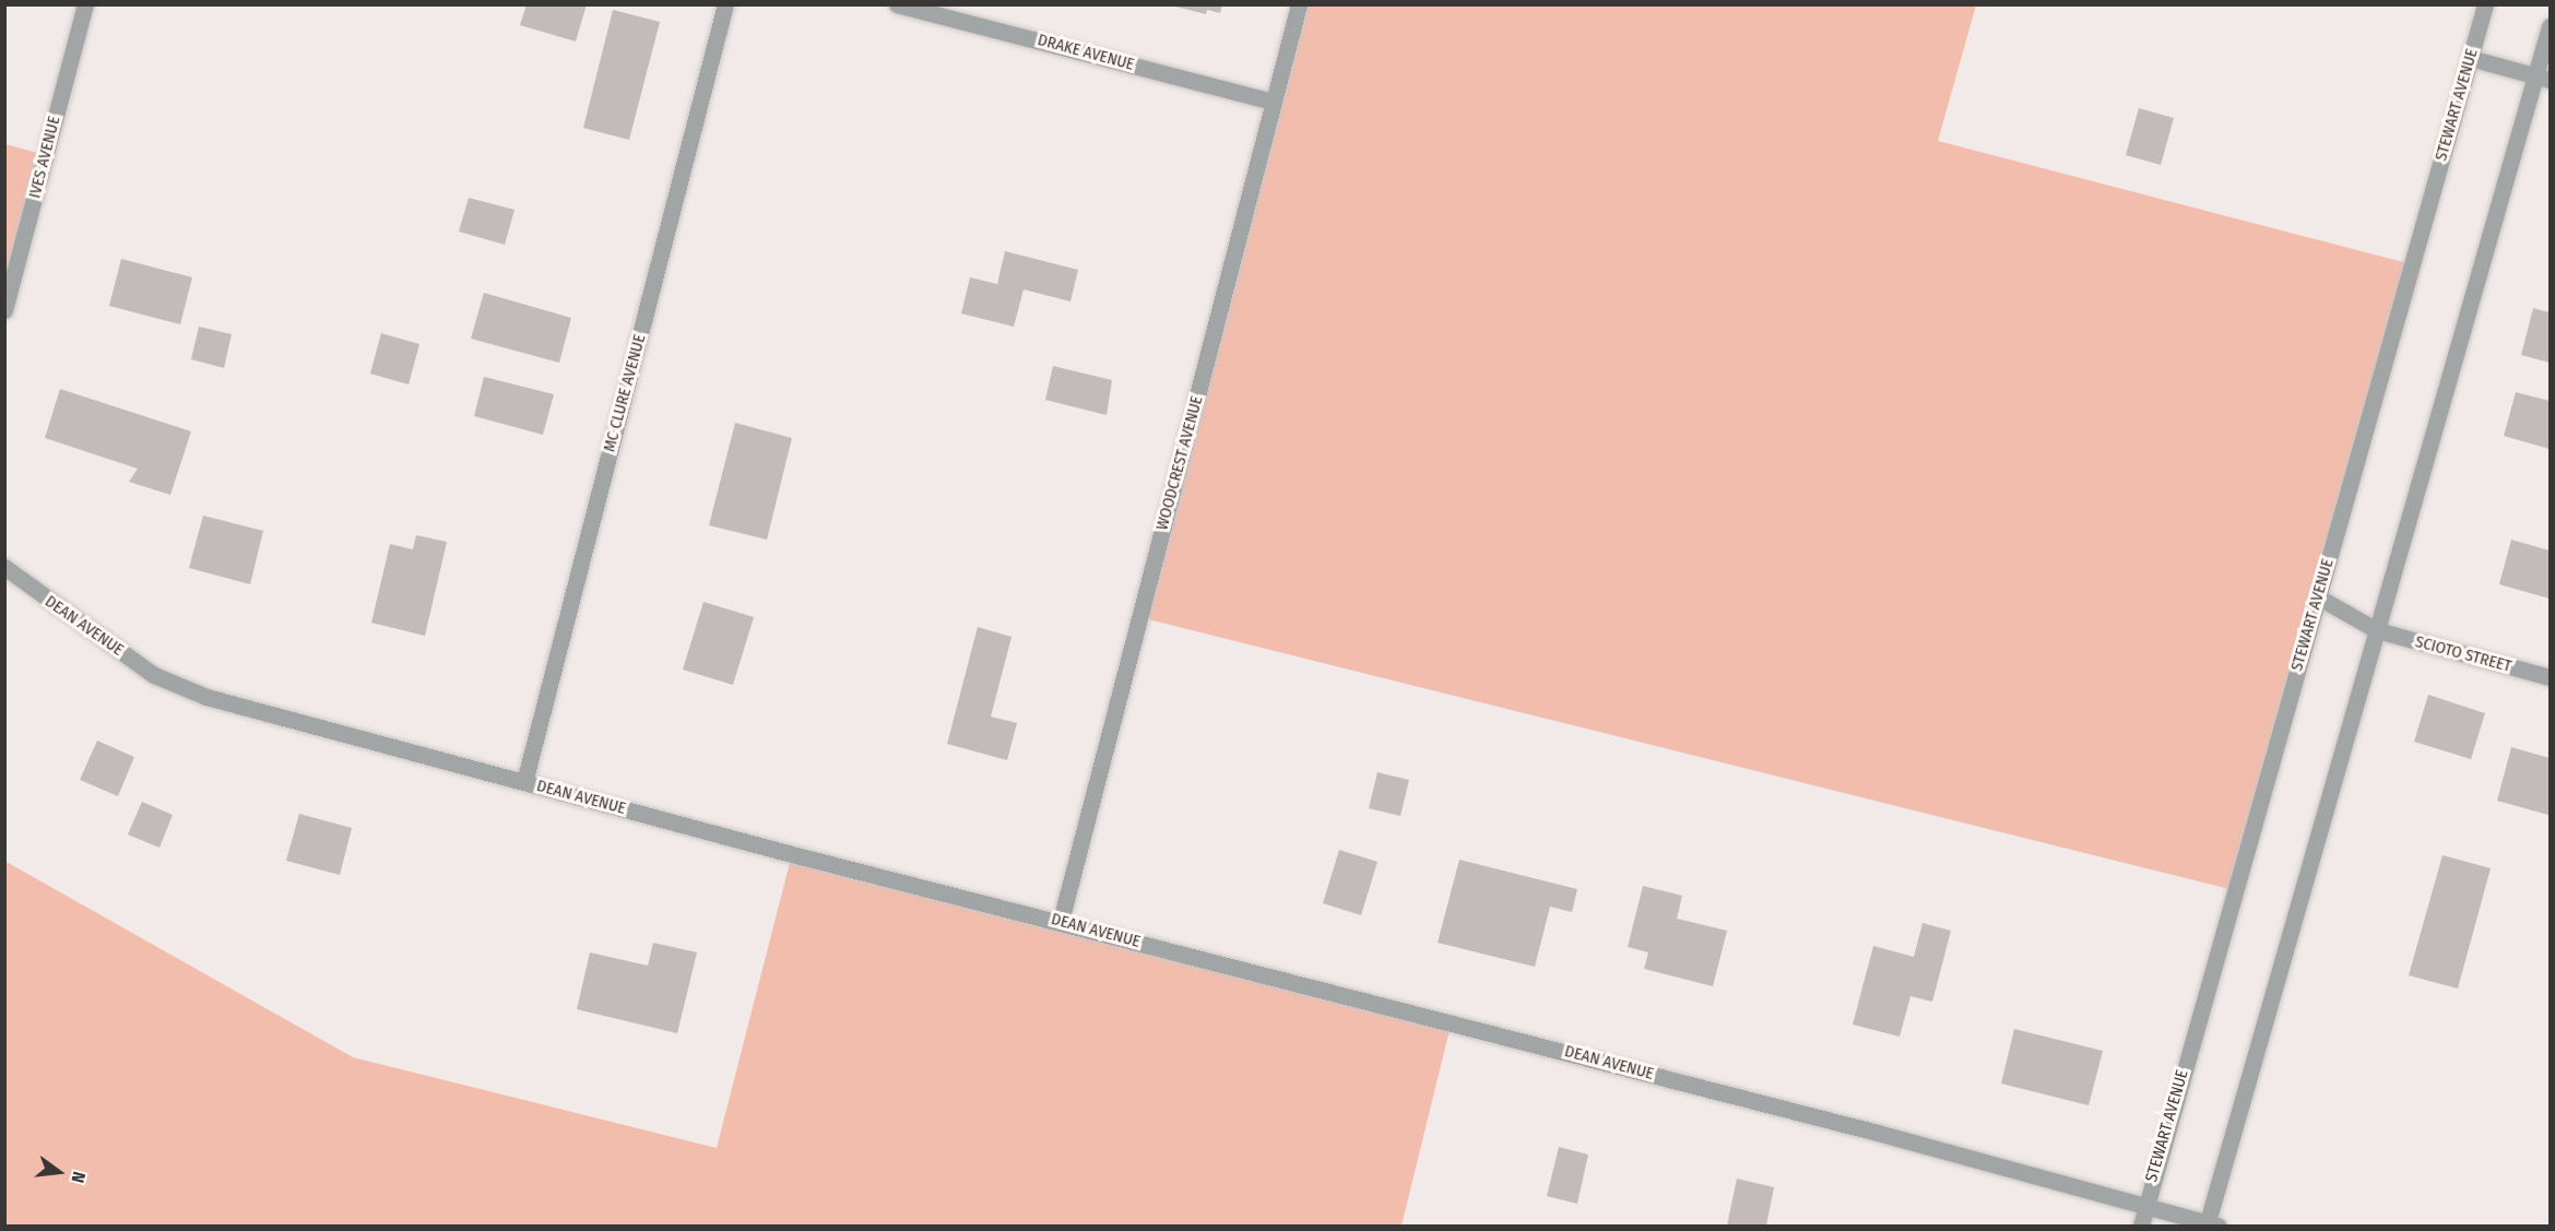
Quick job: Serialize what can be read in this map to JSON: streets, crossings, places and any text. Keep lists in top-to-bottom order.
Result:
{
  "streets": {
    "street": [
      "DRAKE AVENUE",
      "STEWART AVENUE",
      "IVES AVENUE",
      "MC CLURE AVENUE",
      "WOODCREST AVENUE",
      "DEAN AVENUE",
      "SCIOTO STREET"
    ]
  },
  "crossings": [
    ["DRAKE AVENUE", "WOODCREST AVENUE"],
    ["STEWART AVENUE", "DEAN AVENUE"],
    ["STEWART AVENUE", "SCIOTO STREET"],
    ["MC CLURE AVENUE", "DEAN AVENUE"],
    ["WOODCREST AVENUE", "DEAN AVENUE"]
  ],
  "north": "right"
}
